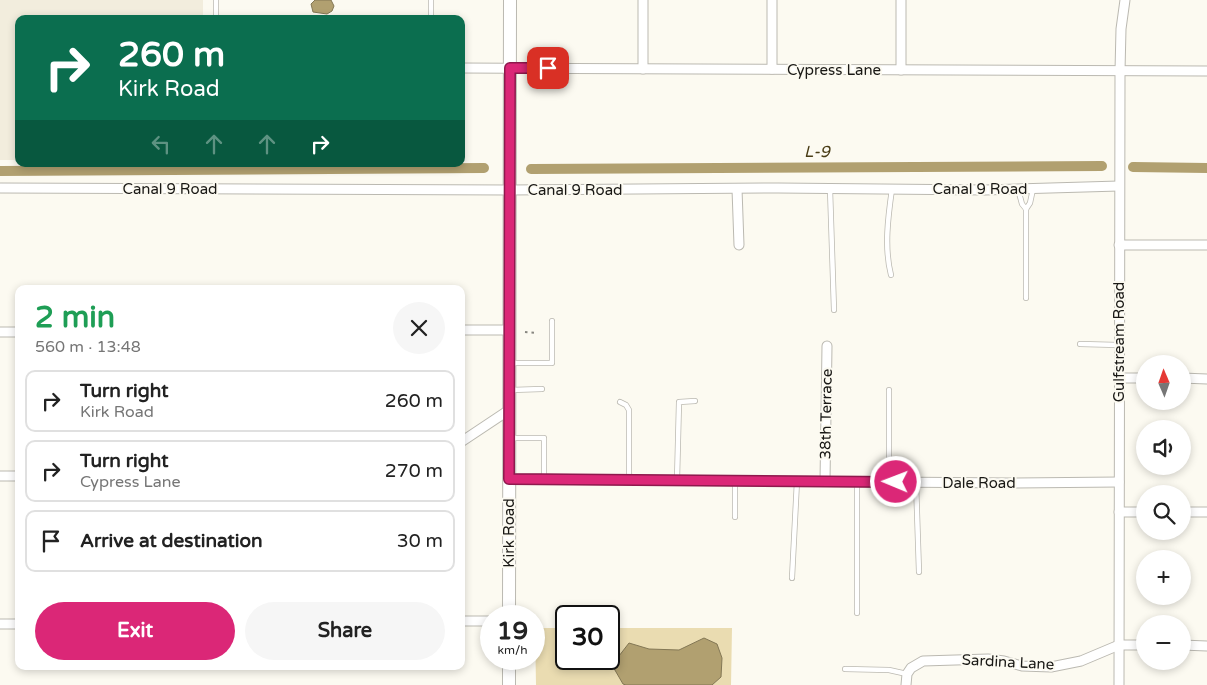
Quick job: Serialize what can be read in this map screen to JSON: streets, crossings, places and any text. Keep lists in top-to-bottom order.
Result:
{
  "streets": {
    "street": [
      "Cypress Lane",
      "Canal 9 Road",
      "Gulfstream Road",
      "38th Terrace",
      "Dale Road",
      "Kirk Road",
      "Sardina Lane"
    ]
  },
  "crossings": [
    ["Cypress Lane", "Gulfstream Road"],
    ["Cypress Lane", "Kirk Road"],
    ["Canal 9 Road", "Gulfstream Road"],
    ["Canal 9 Road", "Kirk Road"],
    ["Gulfstream Road", "Dale Road"],
    ["Gulfstream Road", "Sardina Lane"],
    ["38th Terrace", "Dale Road"],
    ["Dale Road", "Kirk Road"]
  ],
  "water": ["L-9"],
  "north": "top",
  "page": {
    "turn": ["260 m", "Kirk Road"],
    "heading": ["2 min", "560 m · 13:48"],
    "map_buttons": ["+", "−"],
    "list": [
      {
        "name": "Turn right",
        "note": "Kirk Road",
        "value": "260 m"
      },
      {
        "name": "Turn right",
        "note": "Cypress Lane",
        "value": "270 m"
      },
      {
        "name": "Arrive at destination",
        "value": "30 m"
      }
    ],
    "buttons": ["Exit", "Share"],
    "speed": "19 km/h",
    "limit": "30"
  }
}
